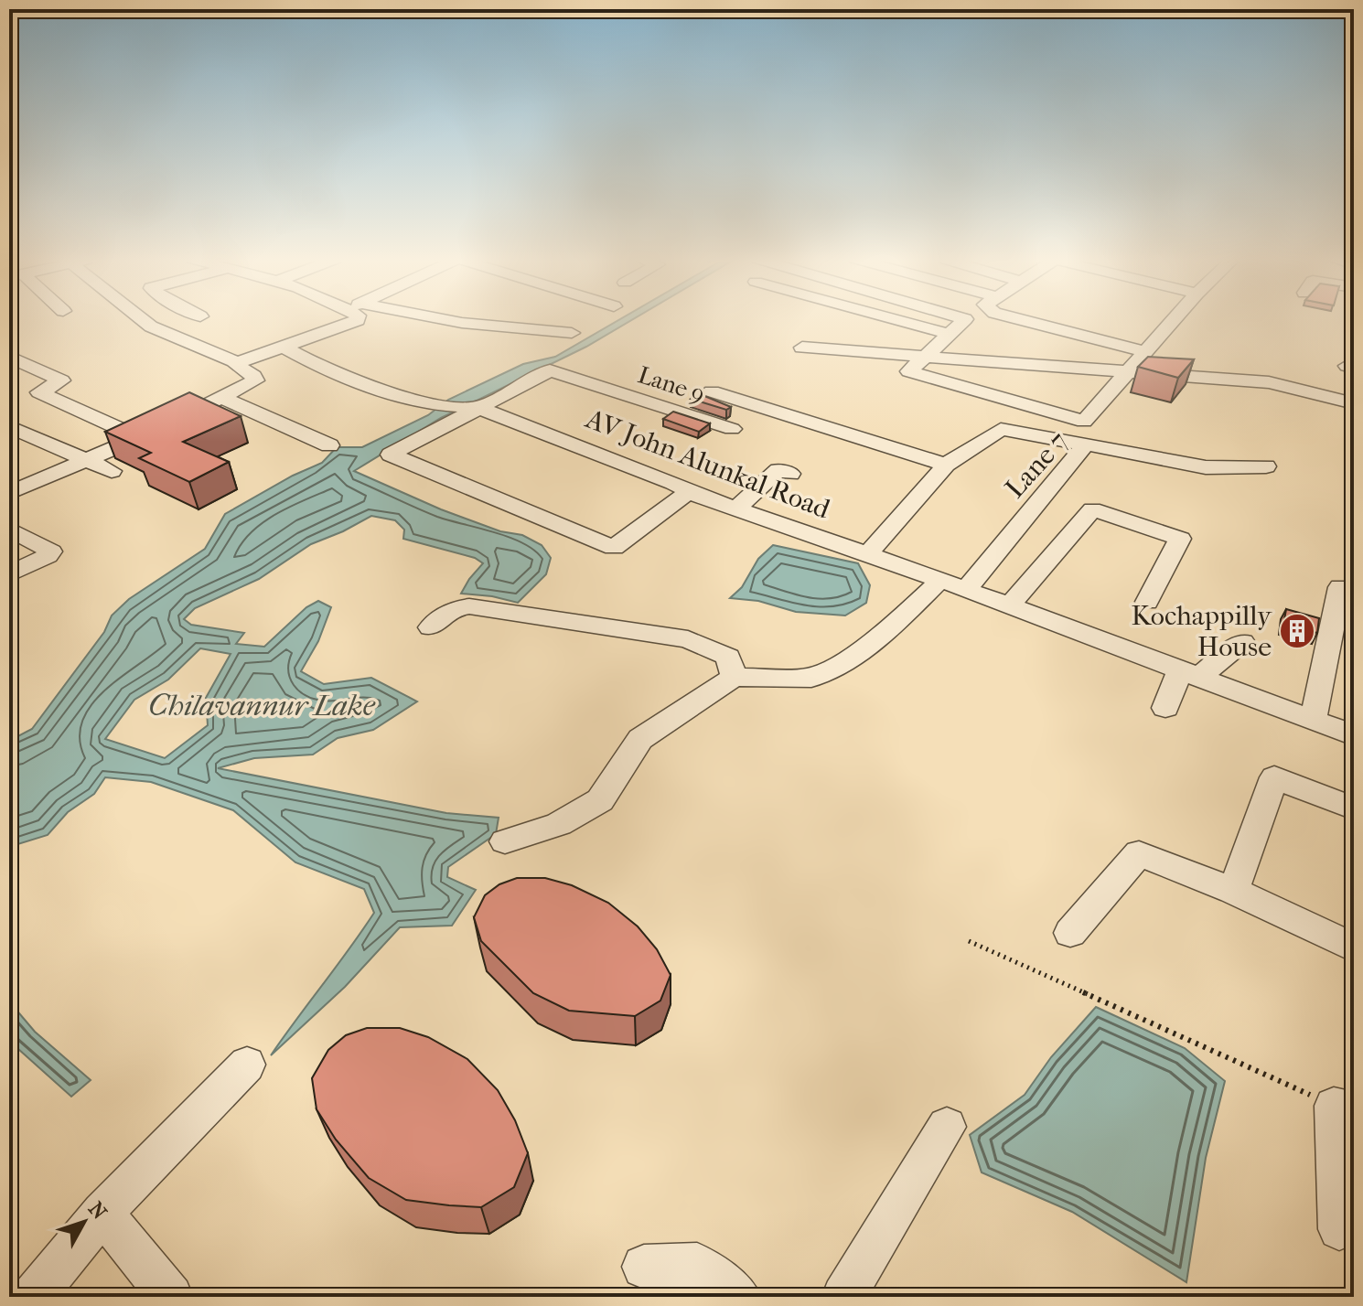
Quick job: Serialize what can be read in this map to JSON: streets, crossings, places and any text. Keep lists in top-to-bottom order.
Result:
{
  "streets": {
    "street": ["Lane 9", "AV John Alunkal Road", "Lane 7"]
  },
  "crossings": [
    ["Lane 9", "AV John Alunkal Road"],
    ["AV John Alunkal Road", "Lane 7"]
  ],
  "water": ["Chilavannur Lake"],
  "places": {
    "building": ["Kochappilly House"]
  },
  "north": "top right"
}
